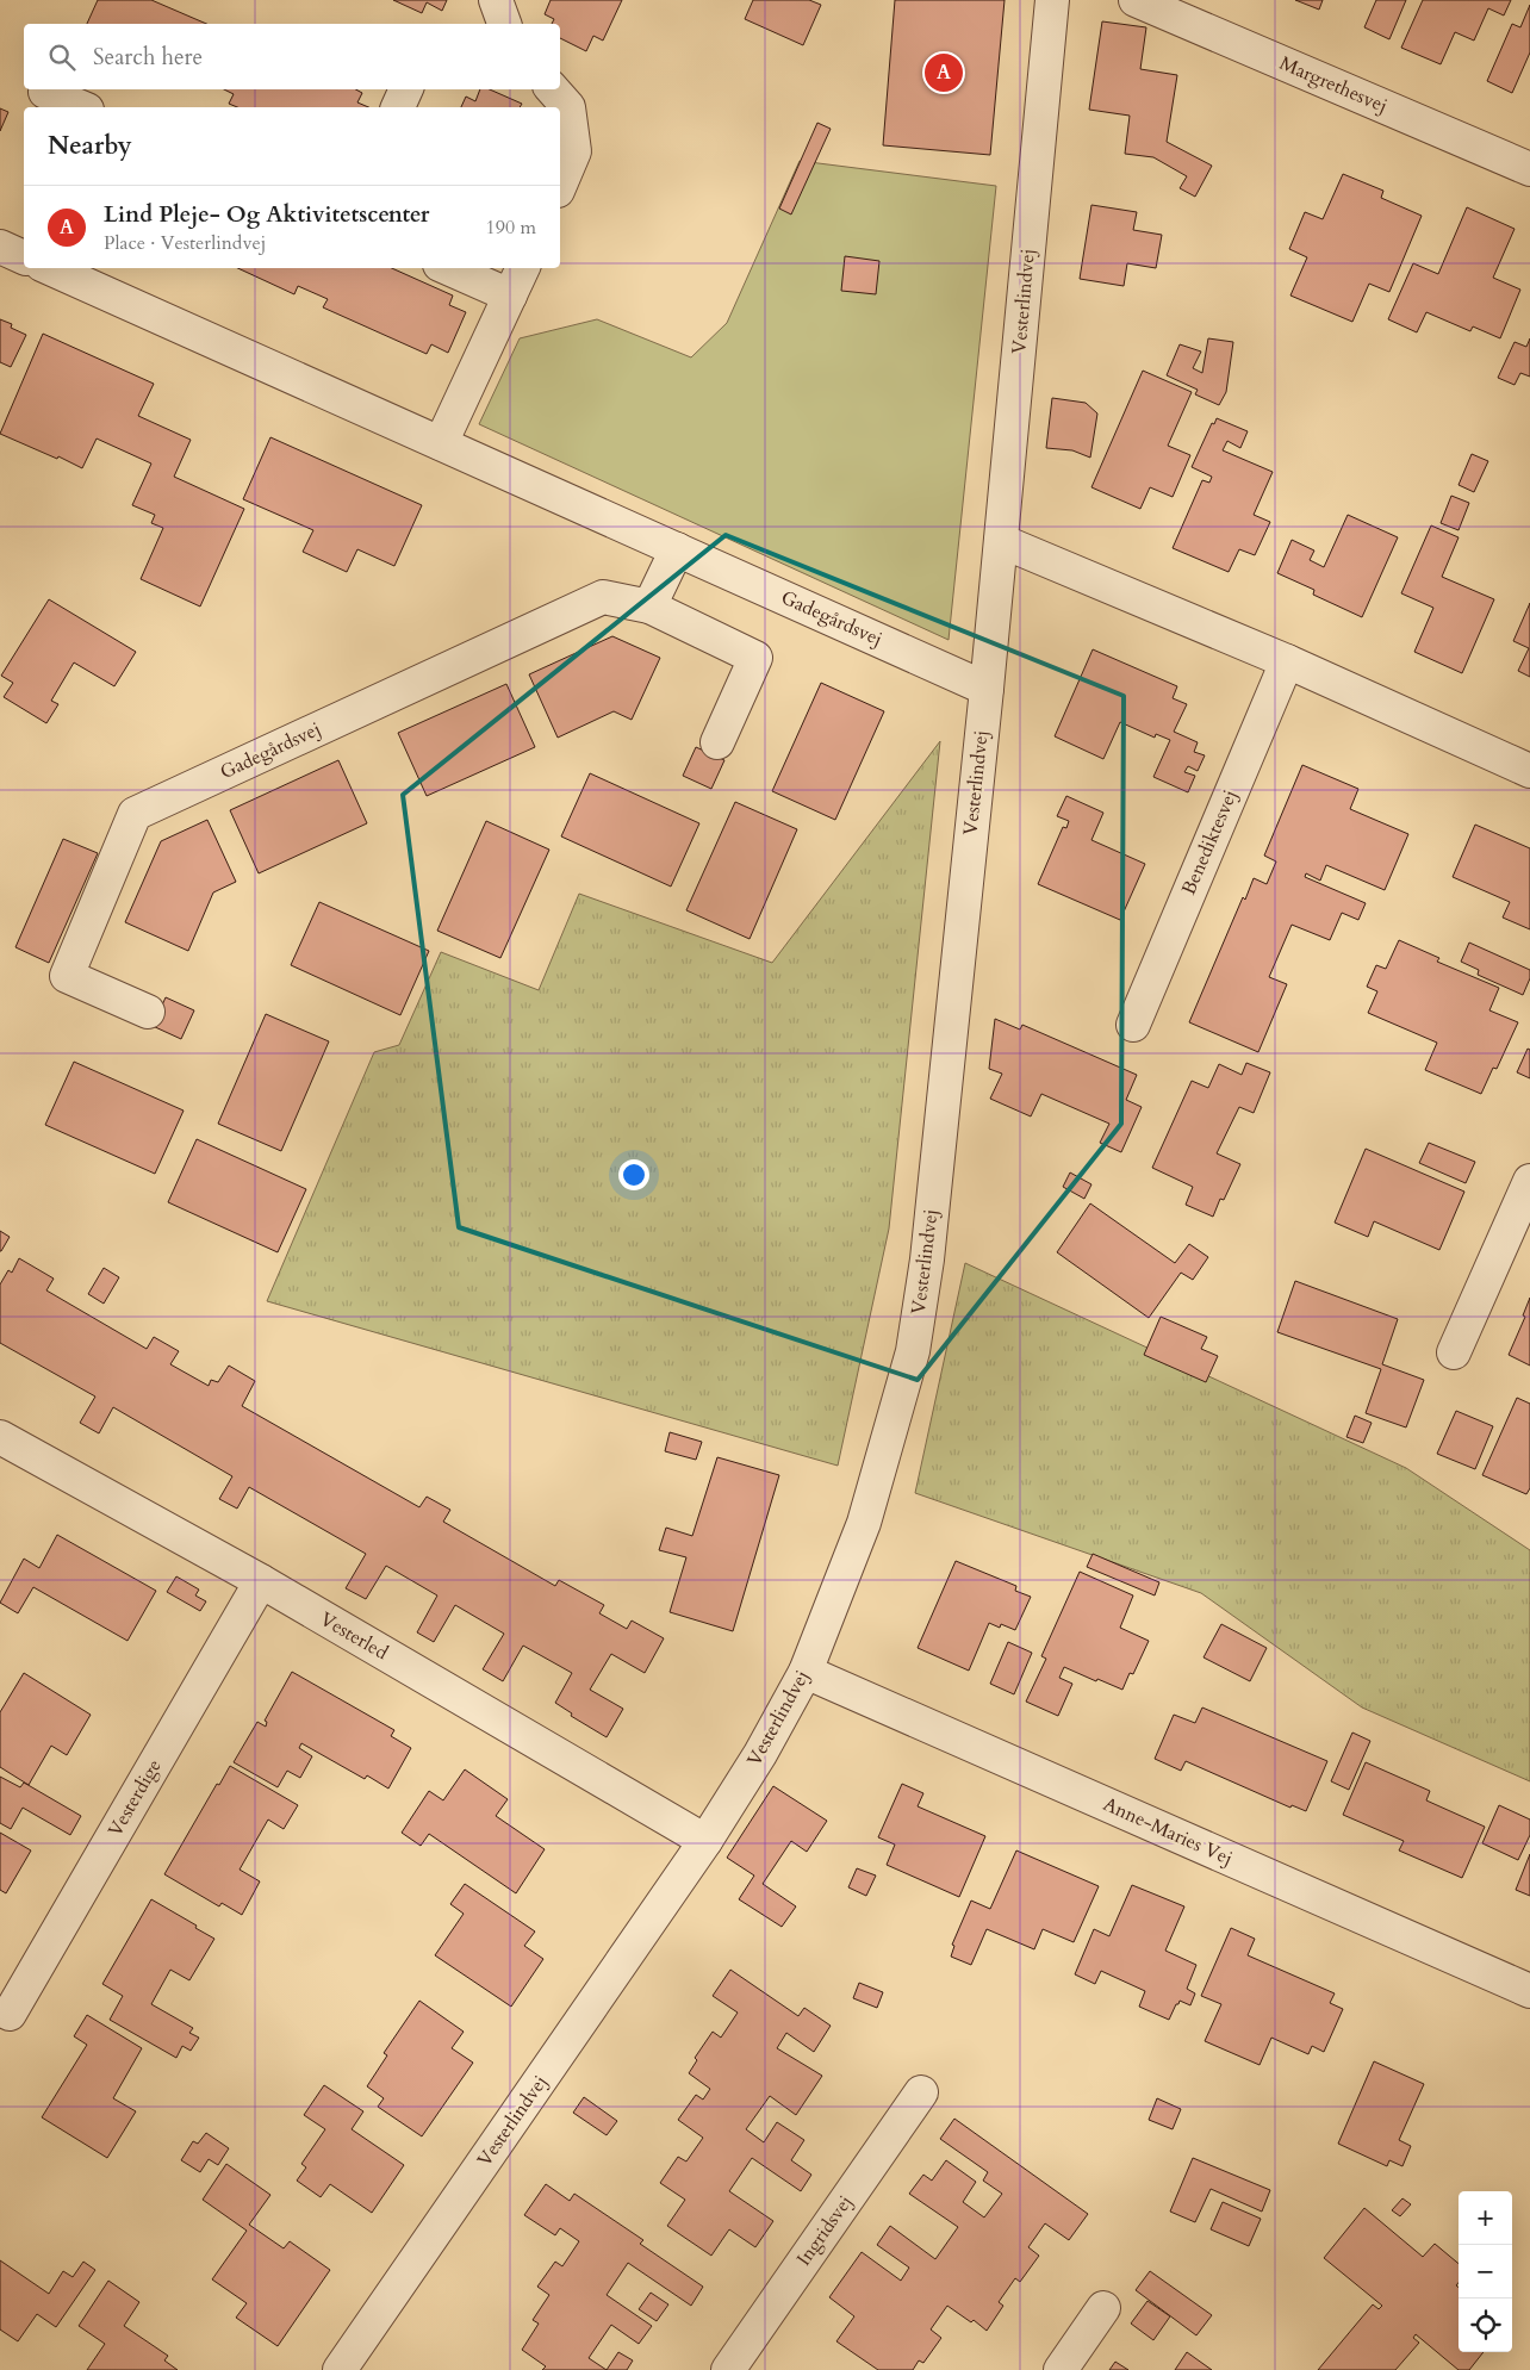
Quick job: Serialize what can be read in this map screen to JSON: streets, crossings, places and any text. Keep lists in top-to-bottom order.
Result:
{
  "streets": {
    "street": [
      "Margrethesvej",
      "Vesterlindvej",
      "Gadegårdsvej",
      "Benediktesvej",
      "Vesterled",
      "Vesterdige",
      "Anne-Maries Vej",
      "Ingridsvej"
    ]
  },
  "crossings": [
    ["Vesterlindvej", "Gadegårdsvej"],
    ["Vesterlindvej", "Vesterled"],
    ["Vesterlindvej", "Anne-Maries Vej"],
    ["Vesterled", "Vesterdige"]
  ],
  "page": {
    "search": "Search here",
    "pins": "A",
    "heading": "Nearby",
    "list": [
      {
        "mark": "A",
        "name": "Lind Pleje- Og Aktivitetscenter",
        "note": "Place · Vesterlindvej",
        "value": "190 m"
      }
    ],
    "map_buttons": ["+", "−"]
  }
}
